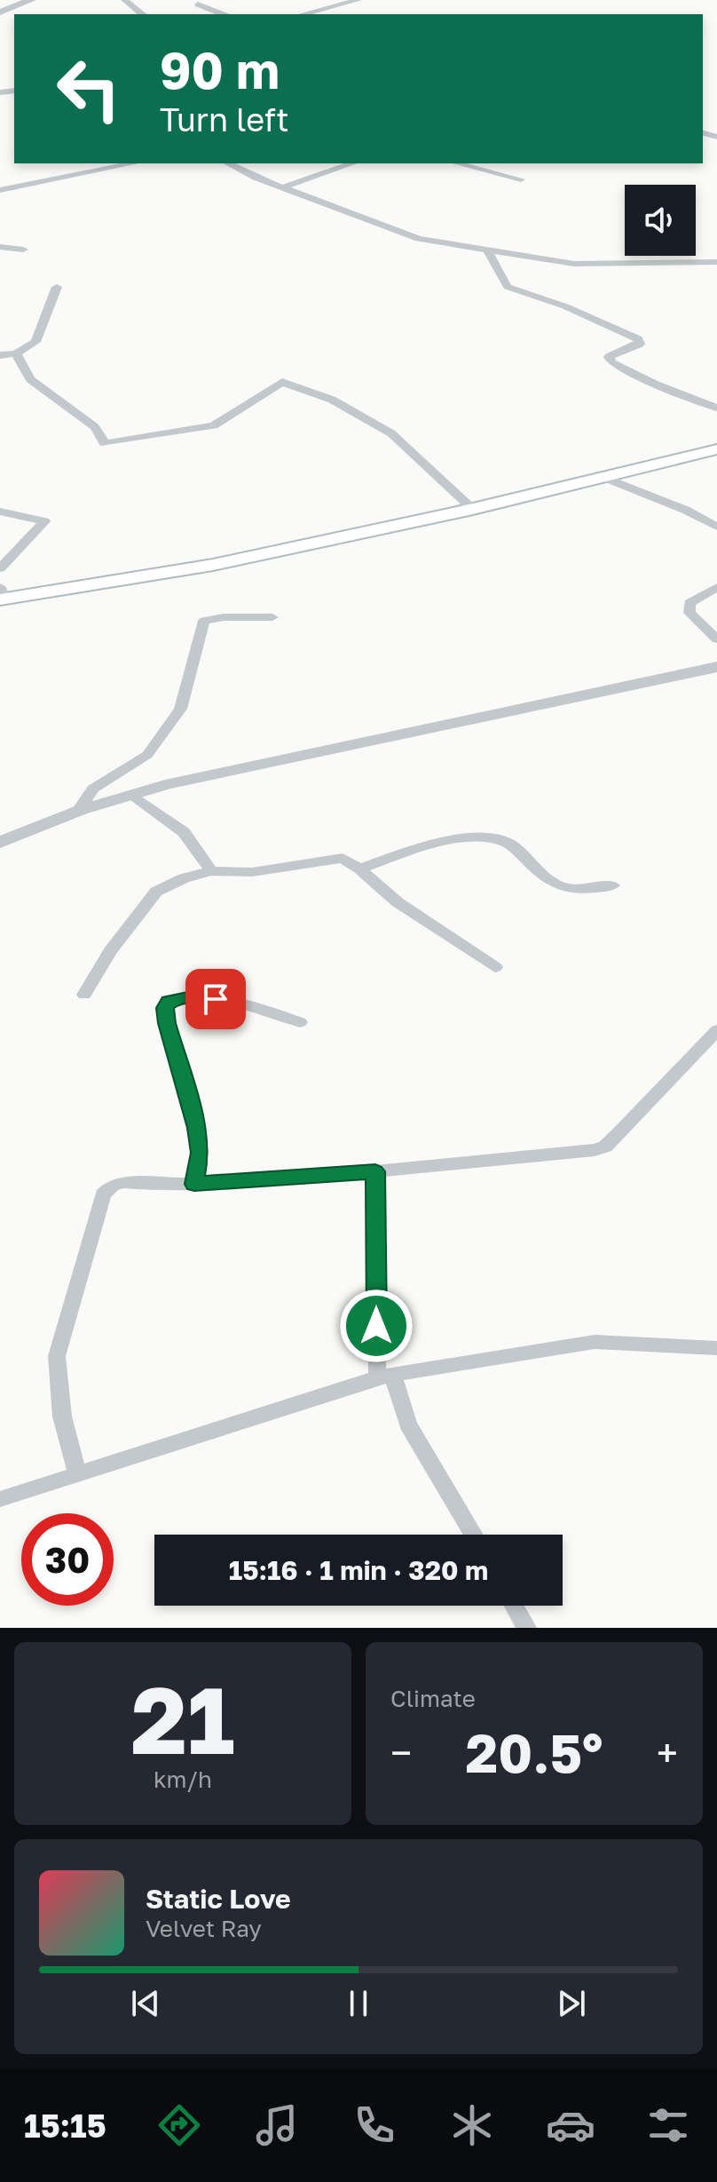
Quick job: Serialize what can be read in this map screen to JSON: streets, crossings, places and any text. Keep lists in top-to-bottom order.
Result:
{
  "page": {
    "turn": ["90 m", "Turn left"],
    "limit": "30",
    "trip": "15:16 · 1 min · 320 m",
    "tile": [
      ["21", "km/h"],
      "Climate"
    ],
    "heat": ["−", "20.5°", "+"],
    "song": ["Static Love", "Velvet Ray"],
    "tabs": "15:15"
  }
}
